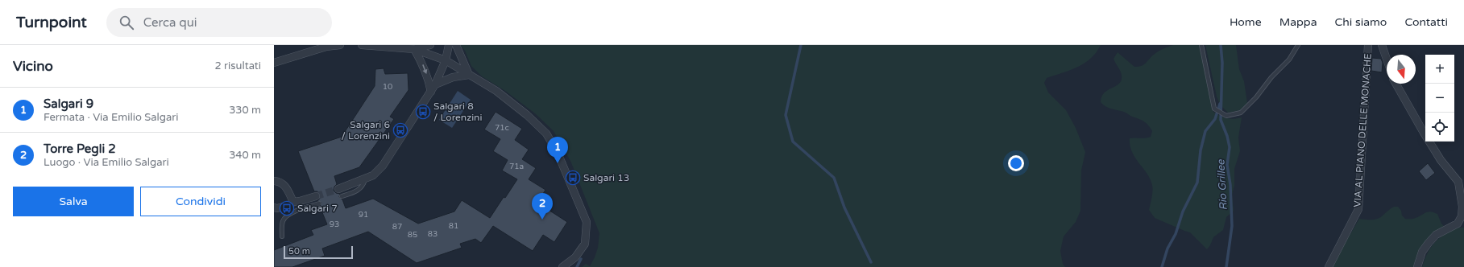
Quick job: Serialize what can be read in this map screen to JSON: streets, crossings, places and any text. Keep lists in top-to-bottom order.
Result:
{
  "streets": {
    "street": ["VIA AL PIANO DELLE MONACHE"]
  },
  "water": ["Rio Grillee"],
  "places": {
    "bus stop": [
      "Salgari 8 / Lorenzini",
      "Salgari 6 / Lorenzini",
      "Salgari 13",
      "Salgari 7"
    ]
  },
  "house_numbers": [
    "10",
    "71c",
    "71a",
    "91",
    "93",
    "81",
    "87",
    "83",
    "85"
  ],
  "scale_bar": "50 m",
  "north": "bottom",
  "page": {
    "header": "Turnpoint",
    "search": "Cerca qui",
    "nav": [
      "Home",
      "Mappa",
      "Chi siamo",
      "Contatti"
    ],
    "heading": ["Vicino", "2 risultati"],
    "map_buttons": ["+", "−"],
    "list": [
      {
        "mark": "1",
        "name": "Salgari 9",
        "note": "Fermata · Via Emilio Salgari",
        "value": "330 m"
      },
      {
        "mark": "2",
        "name": "Torre Pegli 2",
        "note": "Luogo · Via Emilio Salgari",
        "value": "340 m"
      }
    ],
    "pins": ["1", "2"],
    "buttons": ["Salva", "Condividi"],
    "scale": "50 m"
  }
}
